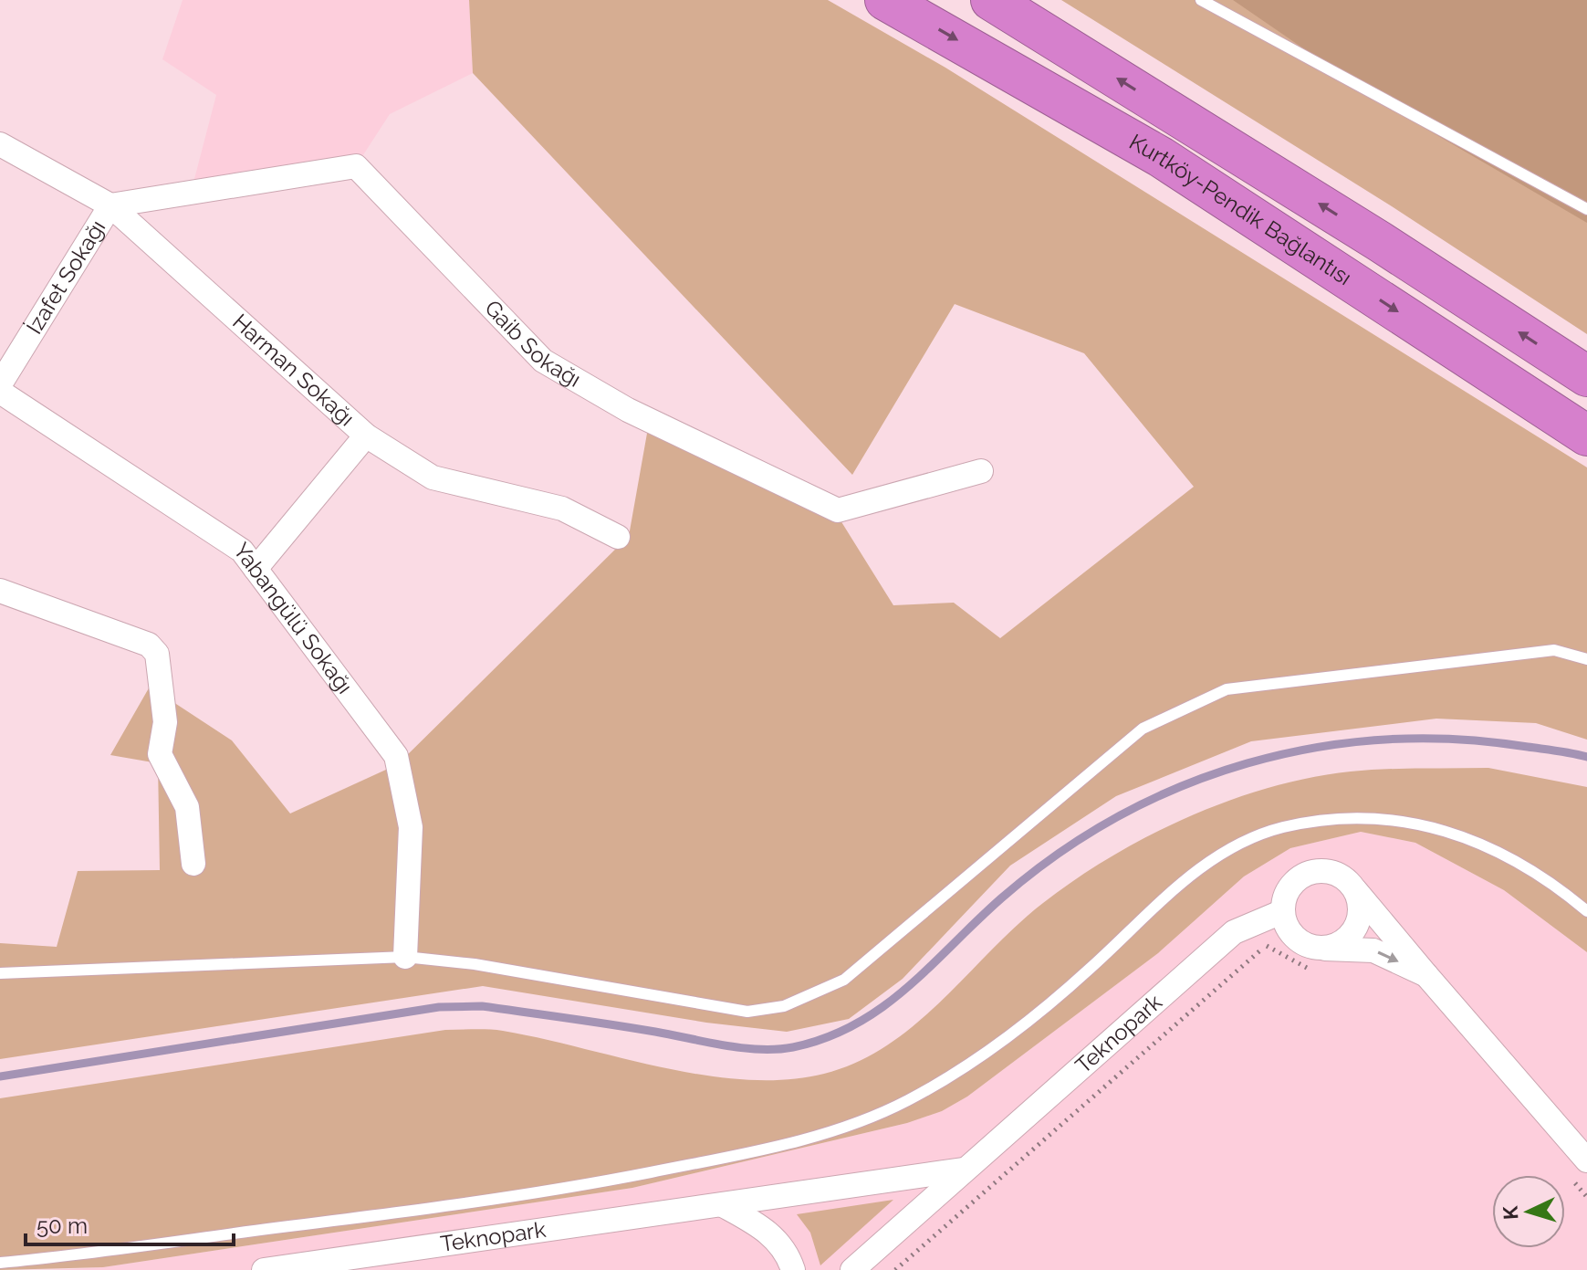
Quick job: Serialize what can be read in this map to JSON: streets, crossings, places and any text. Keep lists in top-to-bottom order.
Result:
{
  "streets": {
    "highway": ["Kurtköy-Pendik Bağlantısı"],
    "street": [
      "İzafet Sokağı",
      "Gaib Sokağı",
      "Harman Sokağı",
      "Yabangülü Sokağı",
      "Teknopark"
    ]
  },
  "crossings": [
    ["İzafet Sokağı", "Gaib Sokağı"],
    ["İzafet Sokağı", "Harman Sokağı"],
    ["Gaib Sokağı", "Harman Sokağı"]
  ],
  "scale_bar": "50 m",
  "north": "left"
}
